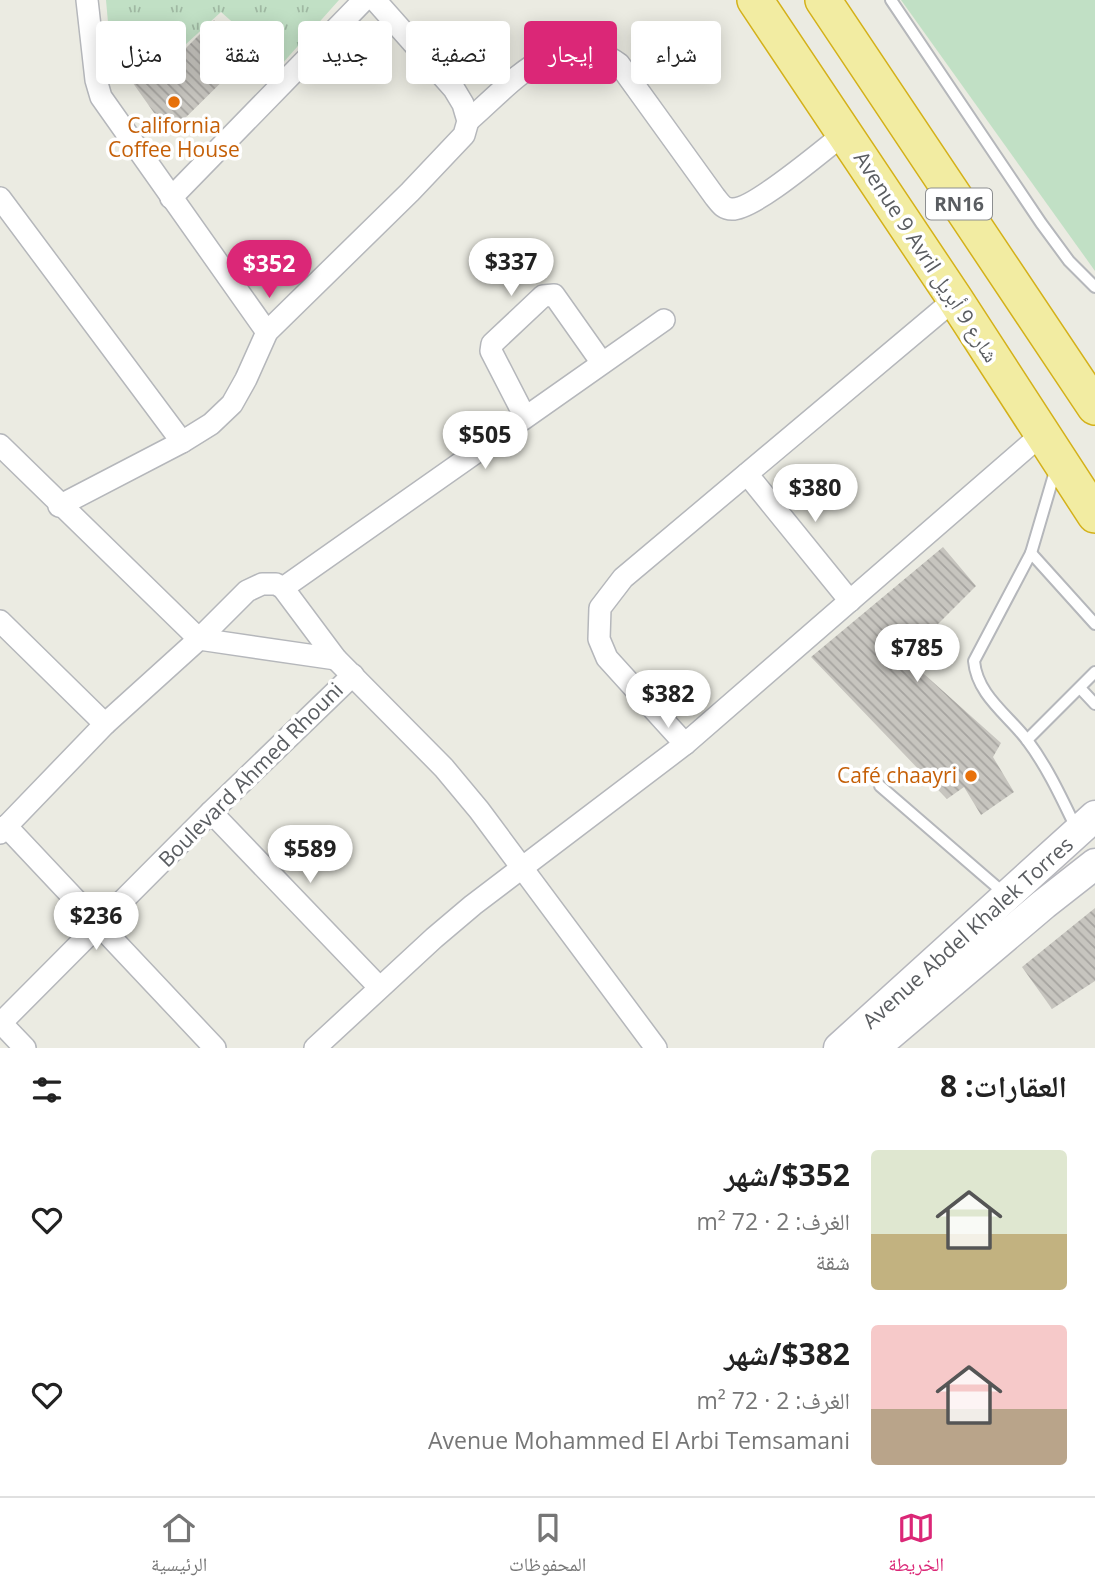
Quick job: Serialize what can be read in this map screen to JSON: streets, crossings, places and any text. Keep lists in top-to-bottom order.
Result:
{
  "streets": {
    "highway": ["RN16", "Avenue 9 Avril شارع 9 أبريل"],
    "main road": ["Avenue Abdel Khalek Torres"],
    "street": ["Boulevard Ahmed Rhouni"]
  },
  "places": ["California Coffee House", "Café chaayri"],
  "page": {
    "chip": [
      "شراء",
      "إيجار",
      "تصفية",
      "جديد",
      "شقة",
      "منزل"
    ],
    "price": [
      "$337",
      "$352",
      "$505",
      "$380",
      "$785",
      "$382",
      "$589",
      "$236"
    ],
    "heading": "العقارات: 8",
    "list": [
      {
        "name": "$352/شهر",
        "note": "الغرف: 2 · 72 m² · شقة"
      },
      {
        "name": "$382/شهر",
        "note": "الغرف: 2 · 72 m² · Avenue Mohammed El Arbi Temsamani"
      }
    ],
    "tabs": ["الخريطة", "المحفوظات", "الرئيسية"]
  }
}
